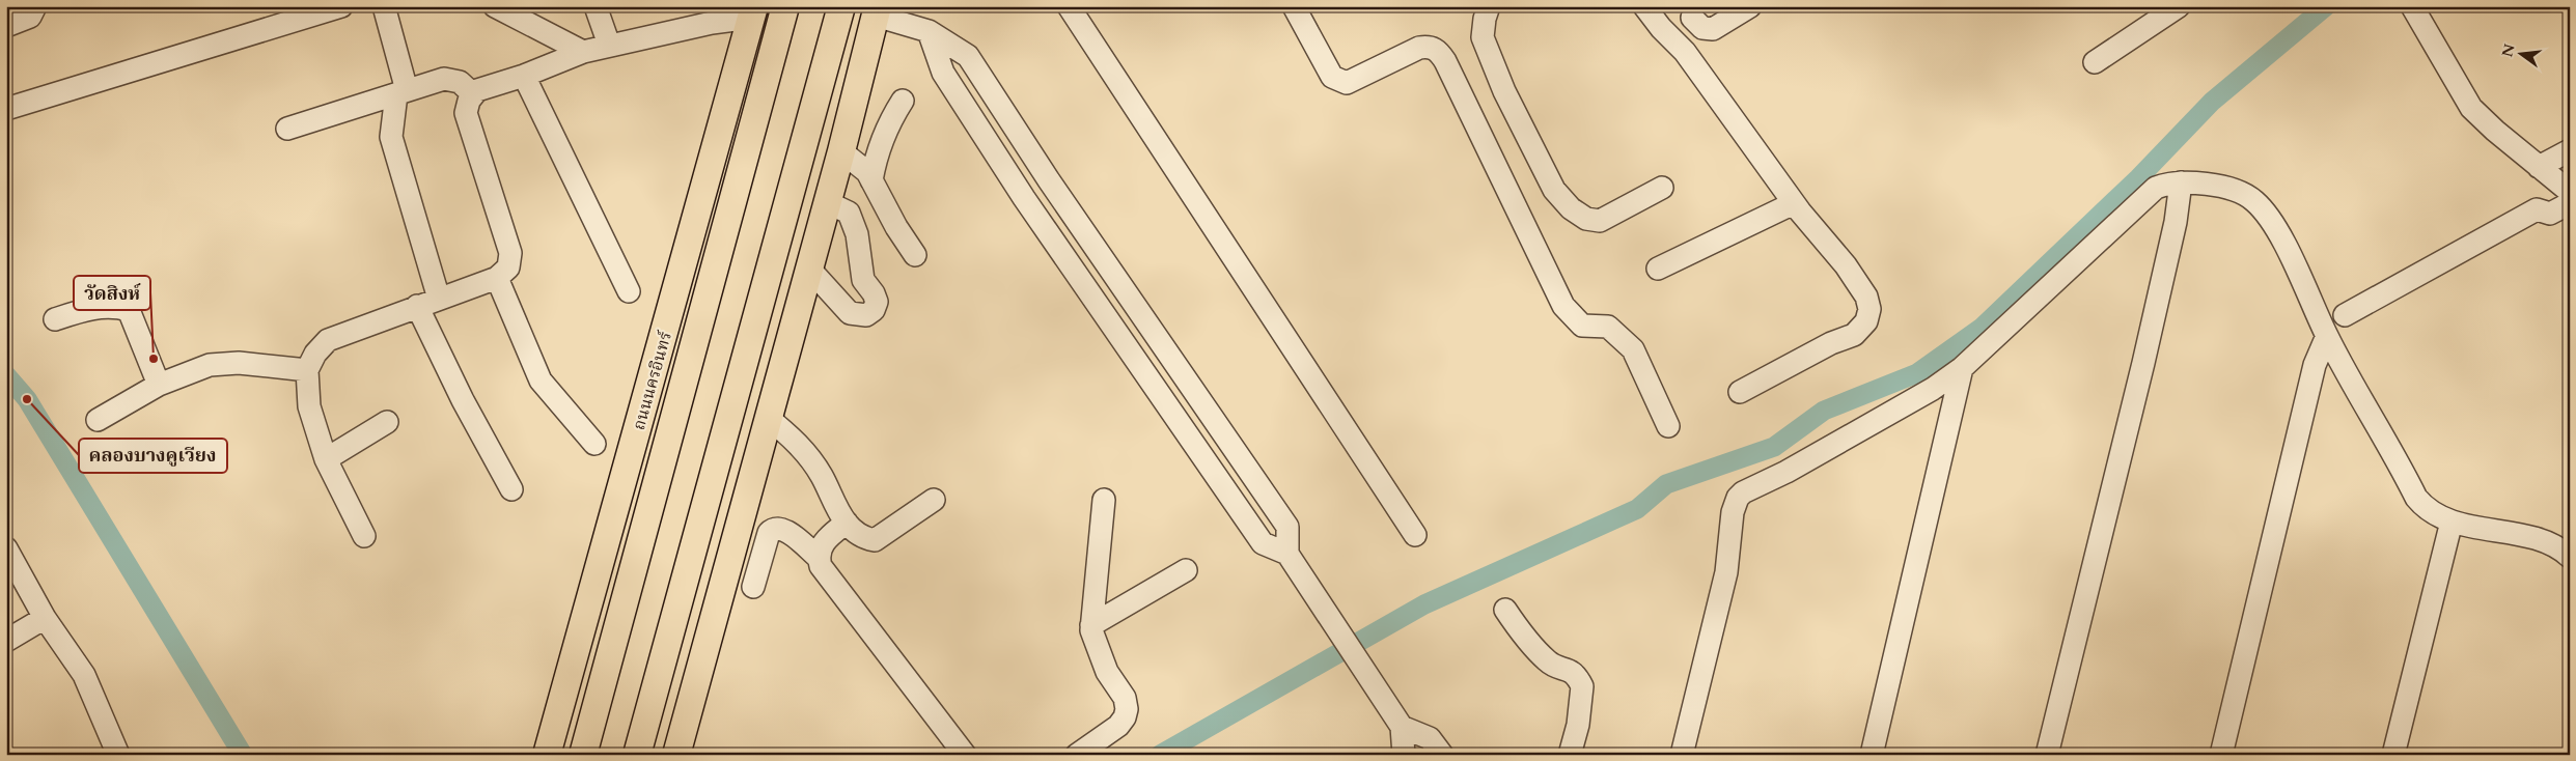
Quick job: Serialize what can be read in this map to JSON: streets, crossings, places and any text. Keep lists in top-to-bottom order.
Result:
{
  "streets": {
    "main road": ["ถนนนครอินทร์"]
  },
  "places": ["วัดสิงห์", "คลองบางคูเวียง"],
  "north": "left"
}
